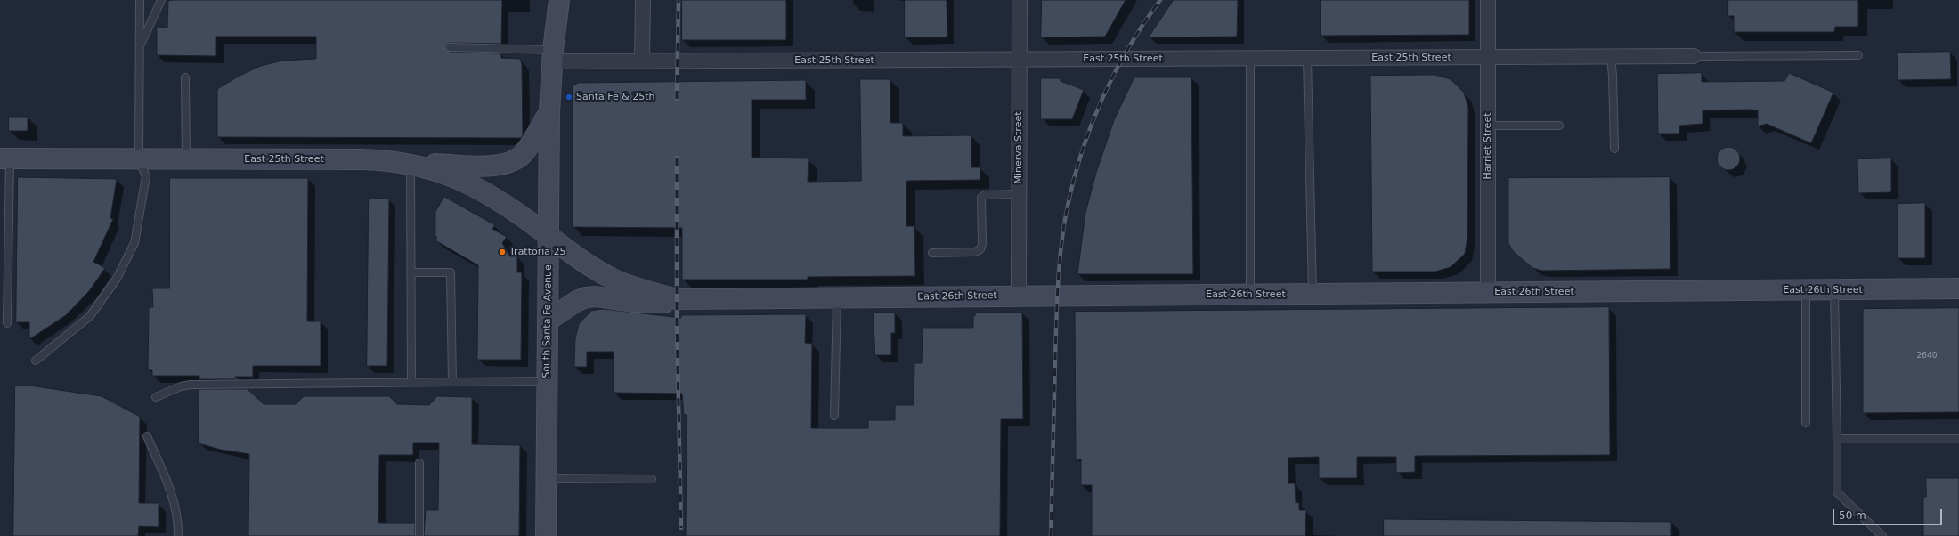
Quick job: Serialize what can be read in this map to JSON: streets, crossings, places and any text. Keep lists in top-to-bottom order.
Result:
{
  "streets": {
    "street": [
      "East 25th Street",
      "Harriet Street",
      "Minerva Street",
      "East 26th Street",
      "South Santa Fe Avenue"
    ]
  },
  "crossings": [
    ["East 25th Street", "Harriet Street"],
    ["East 25th Street", "Minerva Street"],
    ["East 25th Street", "East 26th Street"],
    ["East 25th Street", "South Santa Fe Avenue"],
    ["Harriet Street", "East 26th Street"],
    ["Minerva Street", "East 26th Street"],
    ["East 26th Street", "South Santa Fe Avenue"]
  ],
  "places": ["Santa Fe & 25th", "Trattoria 25"],
  "house_numbers": ["2640"],
  "scale_bar": "50 m"
}
